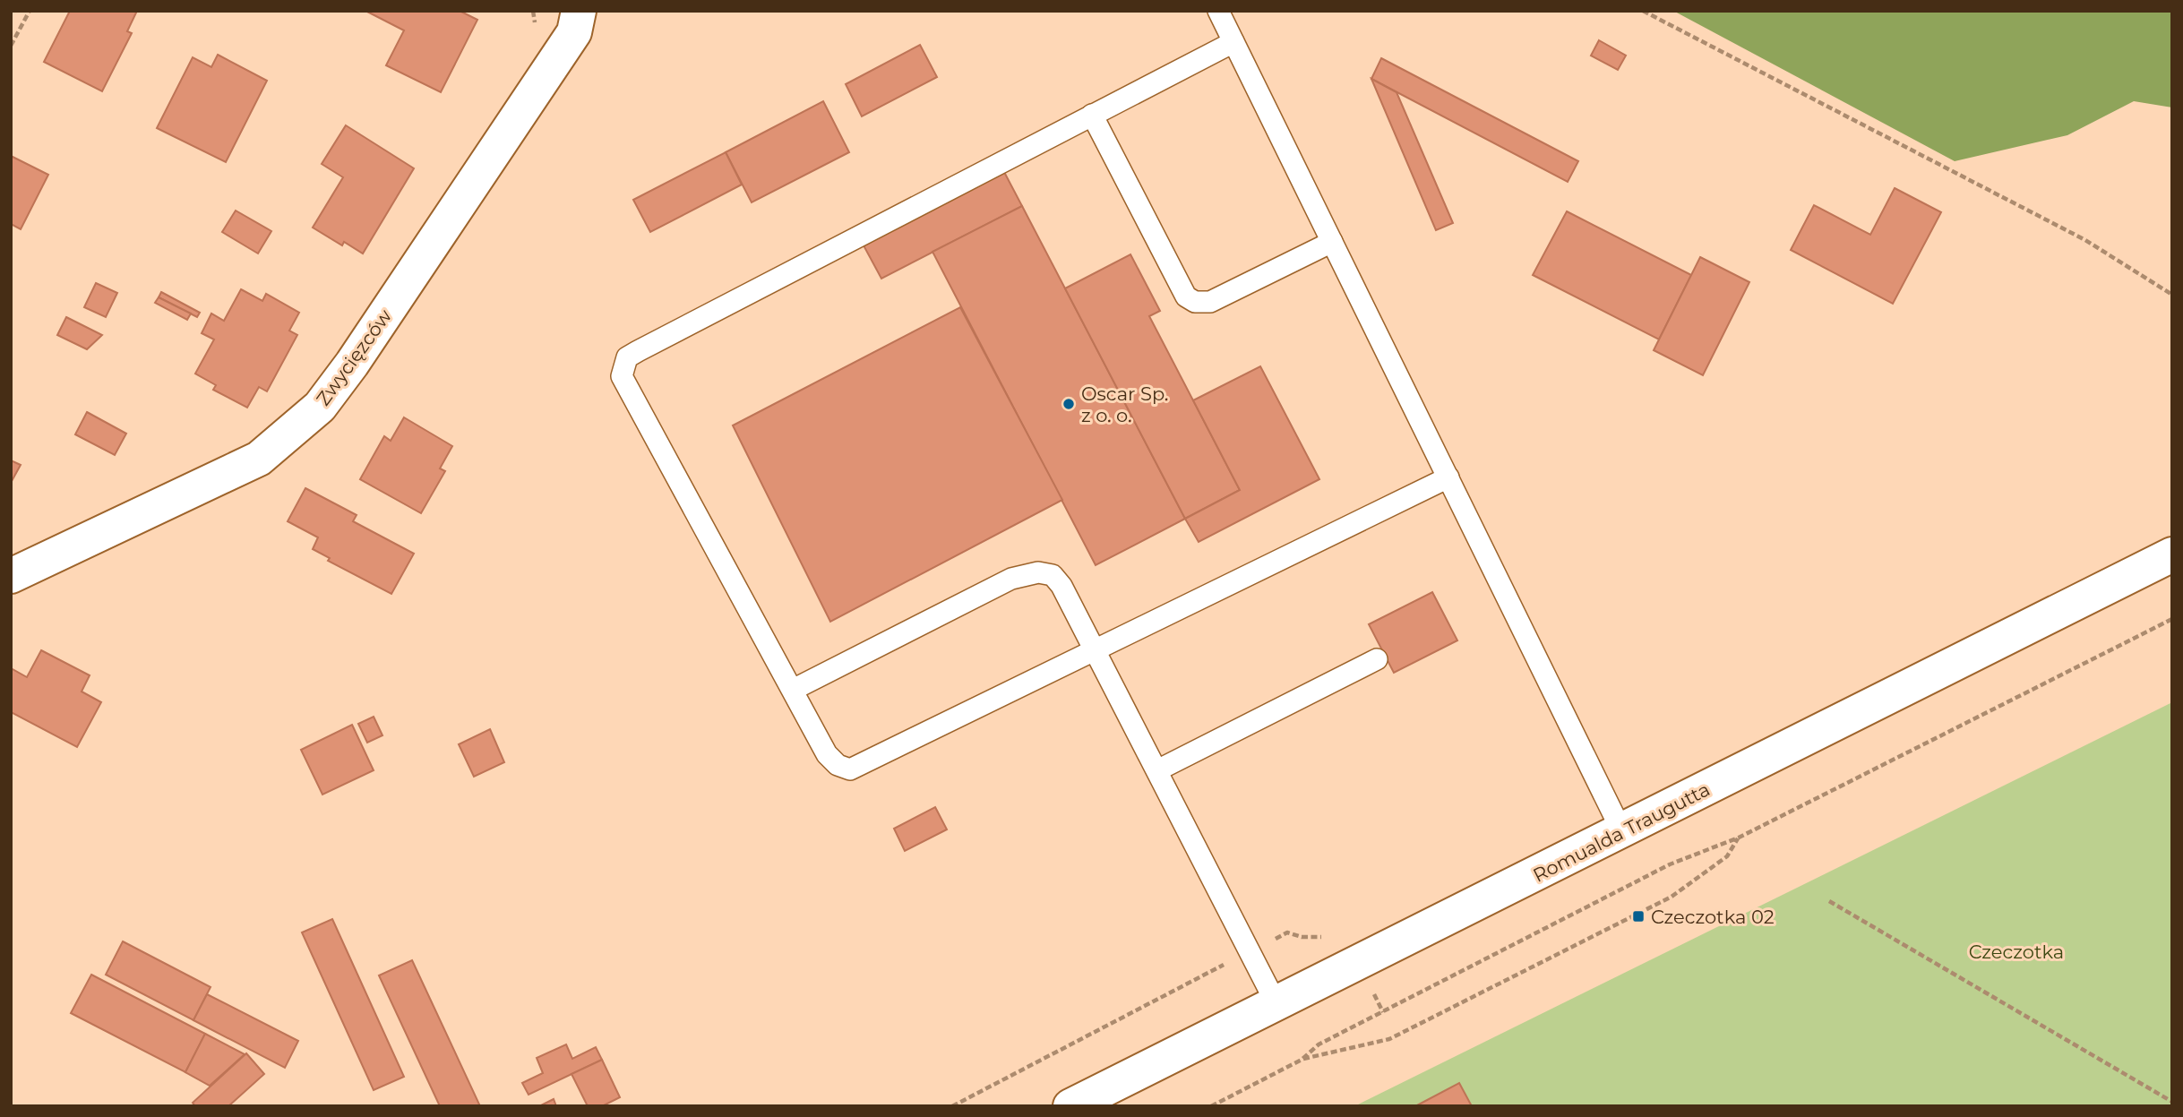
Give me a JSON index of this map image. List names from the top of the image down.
{
  "streets": {
    "main road": ["Zwycięzców", "Romualda Traugutta"]
  },
  "parks": ["Czeczotka"],
  "places": {
    "other": ["Oscar Sp. z o. o."],
    "transit": ["Czeczotka 02"]
  }
}
